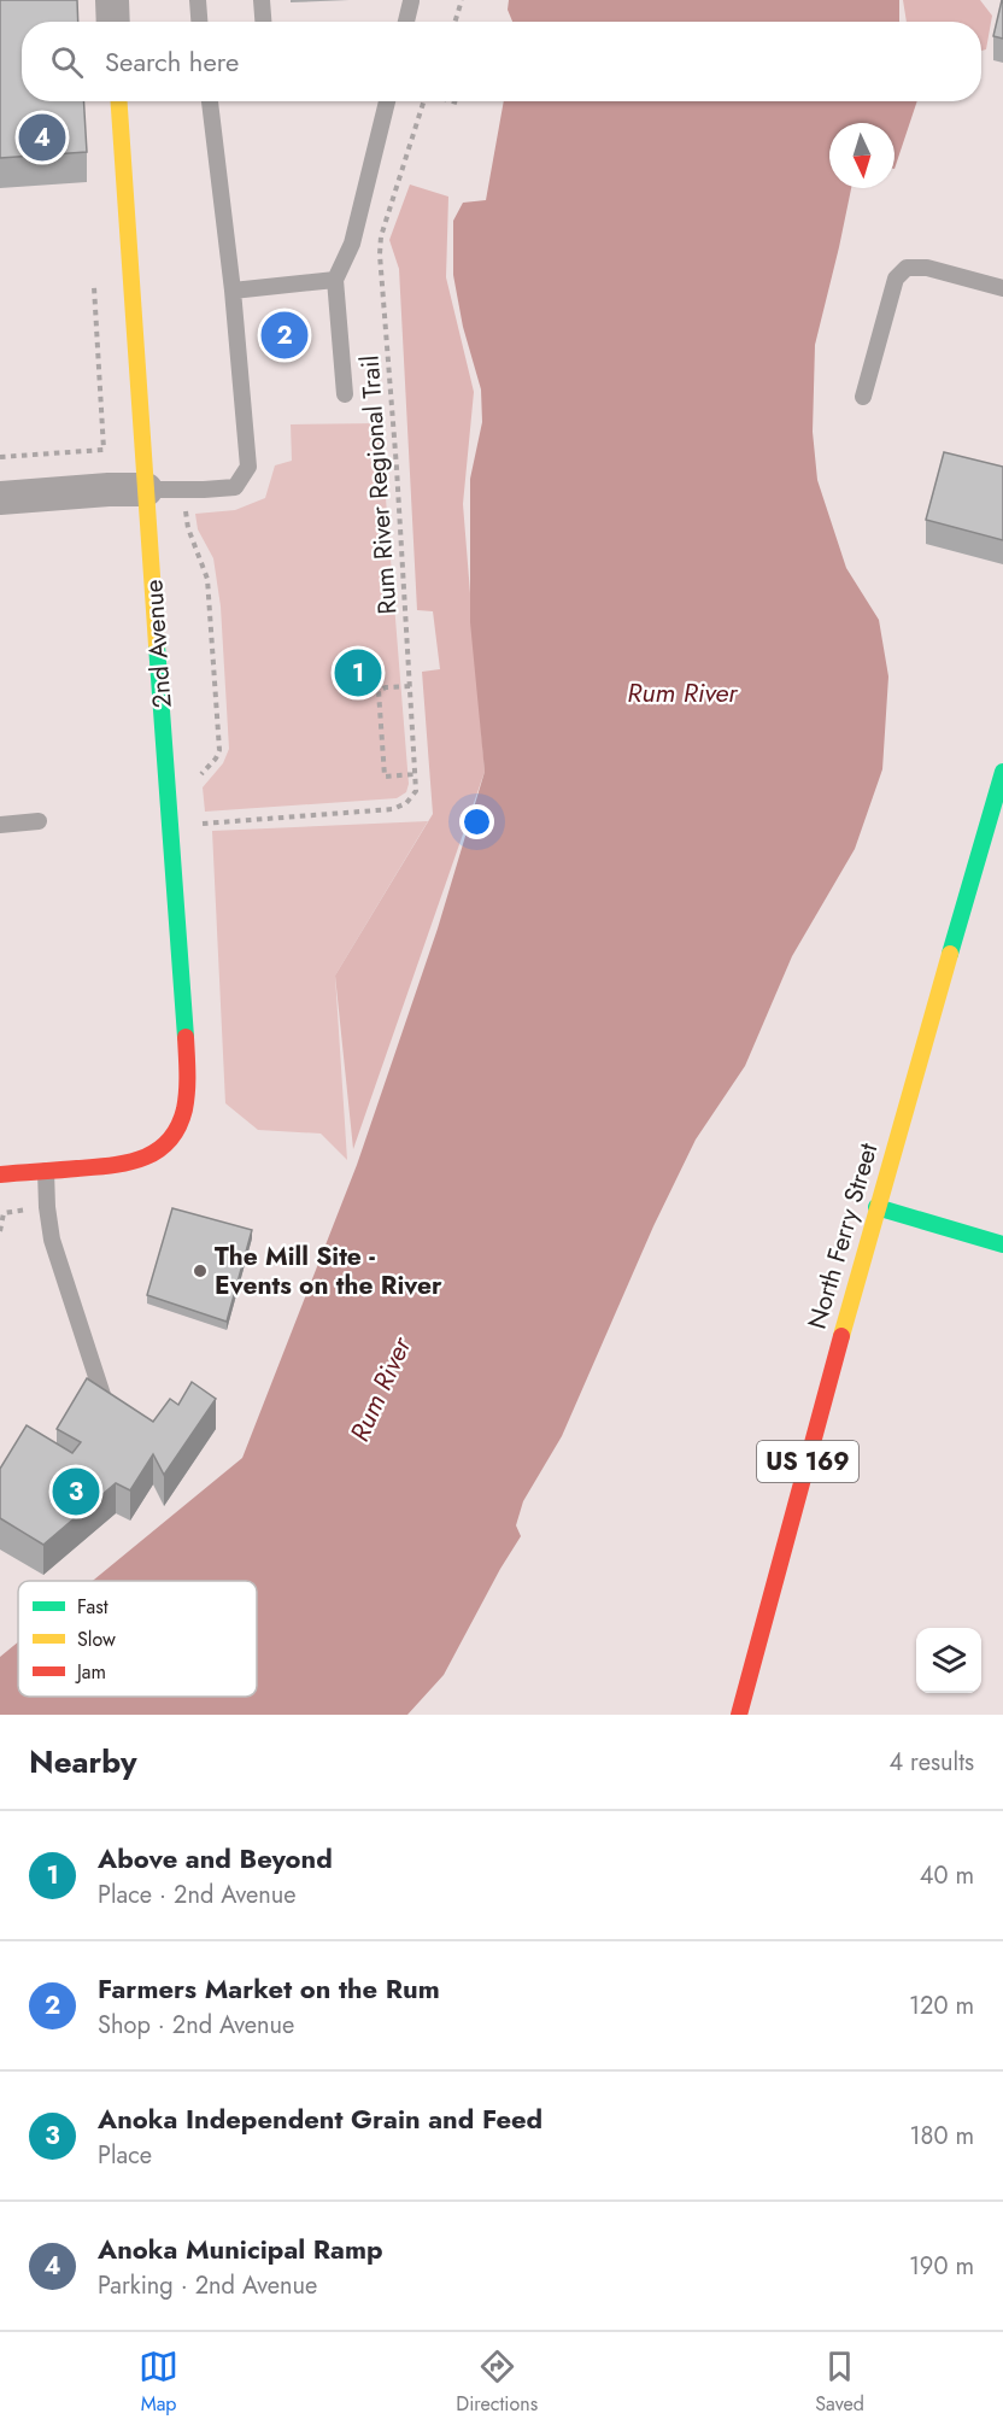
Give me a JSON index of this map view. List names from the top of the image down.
{
  "streets": {
    "main road": ["2nd Avenue", "North Ferry Street", "US 169"],
    "path": ["Rum River Regional Trail"]
  },
  "water": ["Rum River"],
  "places": ["The Mill Site - Events on the River"],
  "legend": ["Fast", "Slow", "Jam"],
  "north": "bottom",
  "page": {
    "search": "Search here",
    "pins": [
      "4",
      "2",
      "1",
      "3"
    ],
    "heading": ["Nearby", "4 results"],
    "list": [
      {
        "mark": "1",
        "name": "Above and Beyond",
        "note": "Place · 2nd Avenue",
        "value": "40 m"
      },
      {
        "mark": "2",
        "name": "Farmers Market on the Rum",
        "note": "Shop · 2nd Avenue",
        "value": "120 m"
      },
      {
        "mark": "3",
        "name": "Anoka Independent Grain and Feed",
        "note": "Place",
        "value": "180 m"
      },
      {
        "mark": "4",
        "name": "Anoka Municipal Ramp",
        "note": "Parking · 2nd Avenue",
        "value": "190 m"
      }
    ],
    "nav": ["Map", "Directions", "Saved"]
  }
}
